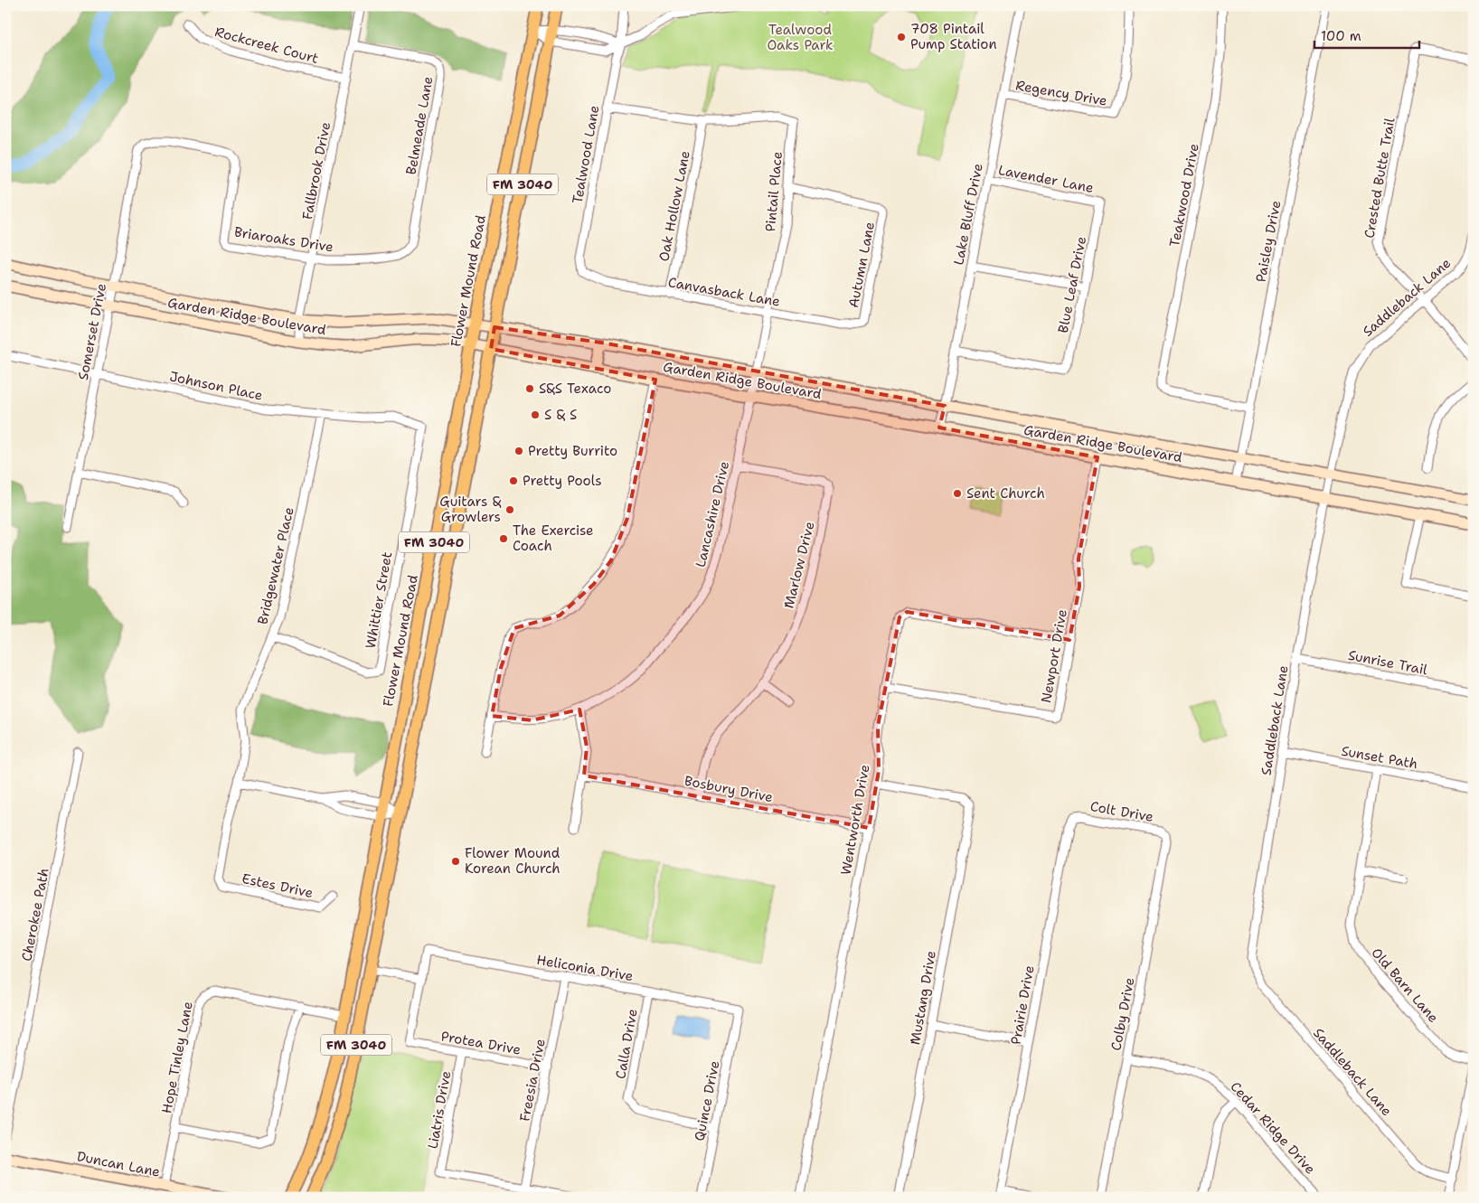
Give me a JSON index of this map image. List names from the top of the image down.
{
  "streets": {
    "main road": [
      "FM 3040",
      "Flower Mound Road",
      "Garden Ridge Boulevard",
      "Duncan Lane"
    ],
    "street": [
      "Rockcreek Court",
      "Regency Drive",
      "Belmeade Lane",
      "Tealwood Lane",
      "Fallbrook Drive",
      "Crested Butte Trail",
      "Lavender Lane",
      "Pintail Place",
      "Teakwood Drive",
      "Oak Hollow Lane",
      "Lake Bluff Drive",
      "Briaroaks Drive",
      "Paisley Drive",
      "Autumn Lane",
      "Blue Leaf Drive",
      "Canvasback Lane",
      "Saddleback Lane",
      "Somerset Drive",
      "Johnson Place",
      "Lancashire Drive",
      "Marlow Drive",
      "Bridgewater Place",
      "Whittier Street",
      "Newport Drive",
      "Sunrise Trail",
      "Sunset Path",
      "Bosbury Drive",
      "Colt Drive",
      "Wentworth Drive",
      "Estes Drive",
      "Cherokee Path",
      "Heliconia Drive",
      "Old Barn Lane",
      "Mustang Drive",
      "Prairie Drive",
      "Colby Drive",
      "Protea Drive",
      "Calla Drive",
      "Hope Tinley Lane",
      "Freesia Drive",
      "Quince Drive",
      "Liatris Drive",
      "Cedar Ridge Drive"
    ]
  },
  "crossings": [
    ["Rockcreek Court", "Fallbrook Drive"],
    ["Regency Drive", "Lake Bluff Drive"],
    ["Belmeade Lane", "Fallbrook Drive"],
    ["Belmeade Lane", "Briaroaks Drive"],
    ["Tealwood Lane", "Canvasback Lane"],
    ["Fallbrook Drive", "Briaroaks Drive"],
    ["Fallbrook Drive", "Garden Ridge Boulevard"],
    ["Crested Butte Trail", "Saddleback Lane"],
    ["Lavender Lane", "Lake Bluff Drive"],
    ["Lavender Lane", "Blue Leaf Drive"],
    ["FM 3040", "Garden Ridge Boulevard"],
    ["Pintail Place", "Oak Hollow Lane"],
    ["Pintail Place", "Autumn Lane"],
    ["Pintail Place", "Canvasback Lane"],
    ["Pintail Place", "Garden Ridge Boulevard"],
    ["Pintail Place", "Lancashire Drive"],
    ["Teakwood Drive", "Paisley Drive"],
    ["Oak Hollow Lane", "Canvasback Lane"],
    ["Lake Bluff Drive", "Blue Leaf Drive"],
    ["Lake Bluff Drive", "Garden Ridge Boulevard"],
    ["Briaroaks Drive", "Somerset Drive"],
    ["Paisley Drive", "Garden Ridge Boulevard"],
    ["Autumn Lane", "Canvasback Lane"],
    ["Flower Mound Road", "Garden Ridge Boulevard"],
    ["Flower Mound Road", "Hope Tinley Lane"],
    ["Saddleback Lane", "Garden Ridge Boulevard"],
    ["Saddleback Lane", "Sunrise Trail"],
    ["Saddleback Lane", "Sunset Path"],
    ["Garden Ridge Boulevard", "Somerset Drive"],
    ["Garden Ridge Boulevard", "Lancashire Drive"],
    ["Garden Ridge Boulevard", "Newport Drive"],
    ["Somerset Drive", "Johnson Place"],
    ["Johnson Place", "Bridgewater Place"],
    ["Johnson Place", "Whittier Street"],
    ["Lancashire Drive", "Marlow Drive"],
    ["Marlow Drive", "Bosbury Drive"],
    ["Bridgewater Place", "Whittier Street"],
    ["Bridgewater Place", "Estes Drive"],
    ["Newport Drive", "Wentworth Drive"],
    ["Sunset Path", "Old Barn Lane"],
    ["Bosbury Drive", "Wentworth Drive"],
    ["Colt Drive", "Prairie Drive"],
    ["Colt Drive", "Colby Drive"],
    ["Wentworth Drive", "Mustang Drive"],
    ["Heliconia Drive", "Protea Drive"],
    ["Heliconia Drive", "Calla Drive"],
    ["Heliconia Drive", "Freesia Drive"],
    ["Heliconia Drive", "Quince Drive"],
    ["Colby Drive", "Cedar Ridge Drive"],
    ["Protea Drive", "Freesia Drive"],
    ["Protea Drive", "Liatris Drive"],
    ["Calla Drive", "Quince Drive"],
    ["Hope Tinley Lane", "Duncan Lane"],
    ["Freesia Drive", "Liatris Drive"]
  ],
  "parks": ["Tealwood Oaks Park"],
  "places": [
    "708 Pintail Pump Station",
    "S&S Texaco",
    "S & S",
    "Pretty Burrito",
    "Pretty Pools",
    "Sent Church",
    "Guitars & Growlers",
    "The Exercise Coach",
    "Flower Mound Korean Church"
  ],
  "scale_bar": "100 m"
}
